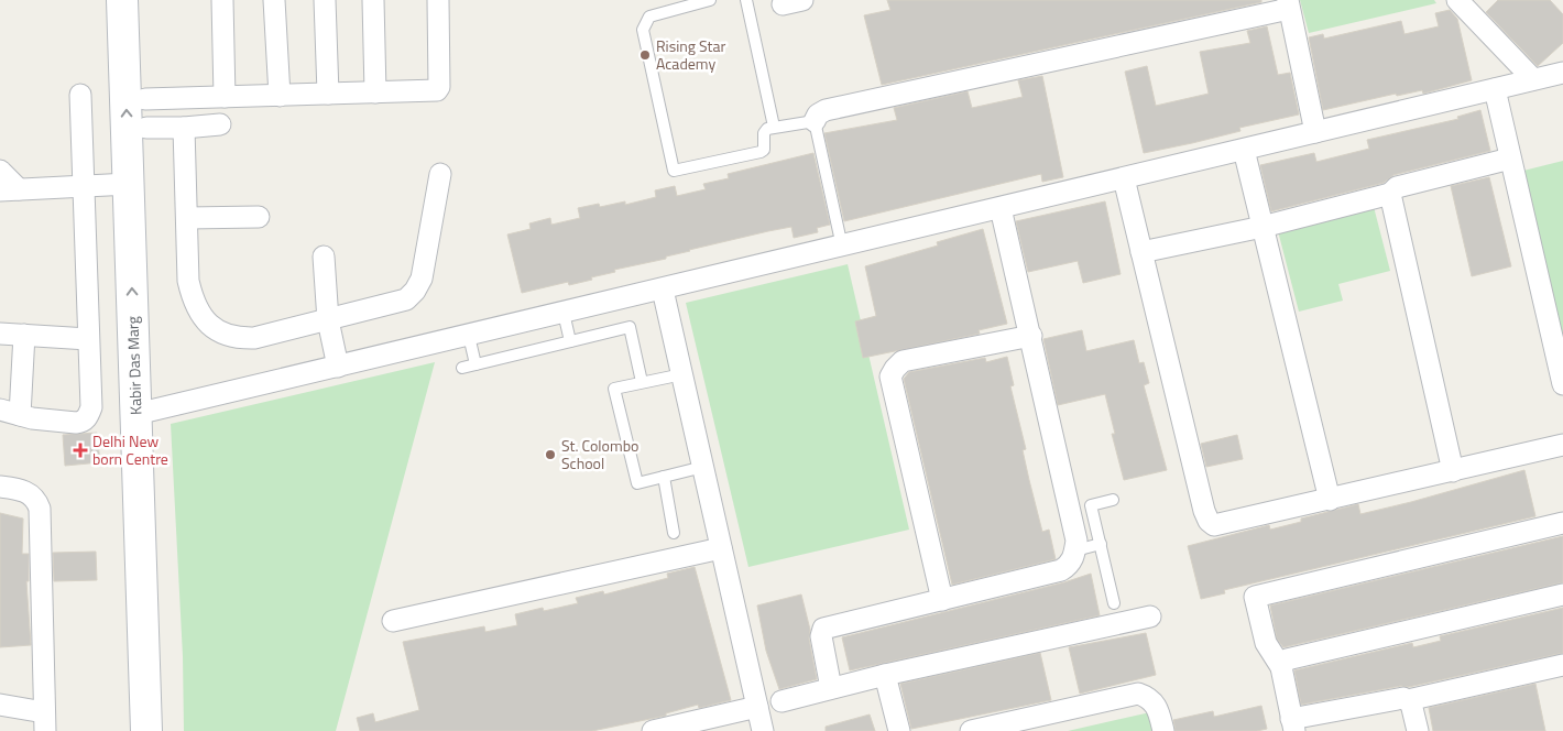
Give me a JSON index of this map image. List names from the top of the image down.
{
  "streets": {
    "street": ["Kabir Das Marg"]
  },
  "places": {
    "other": ["Rising Star Academy", "St. Colombo School"],
    "health": ["Delhi New born Centre"]
  }
}
